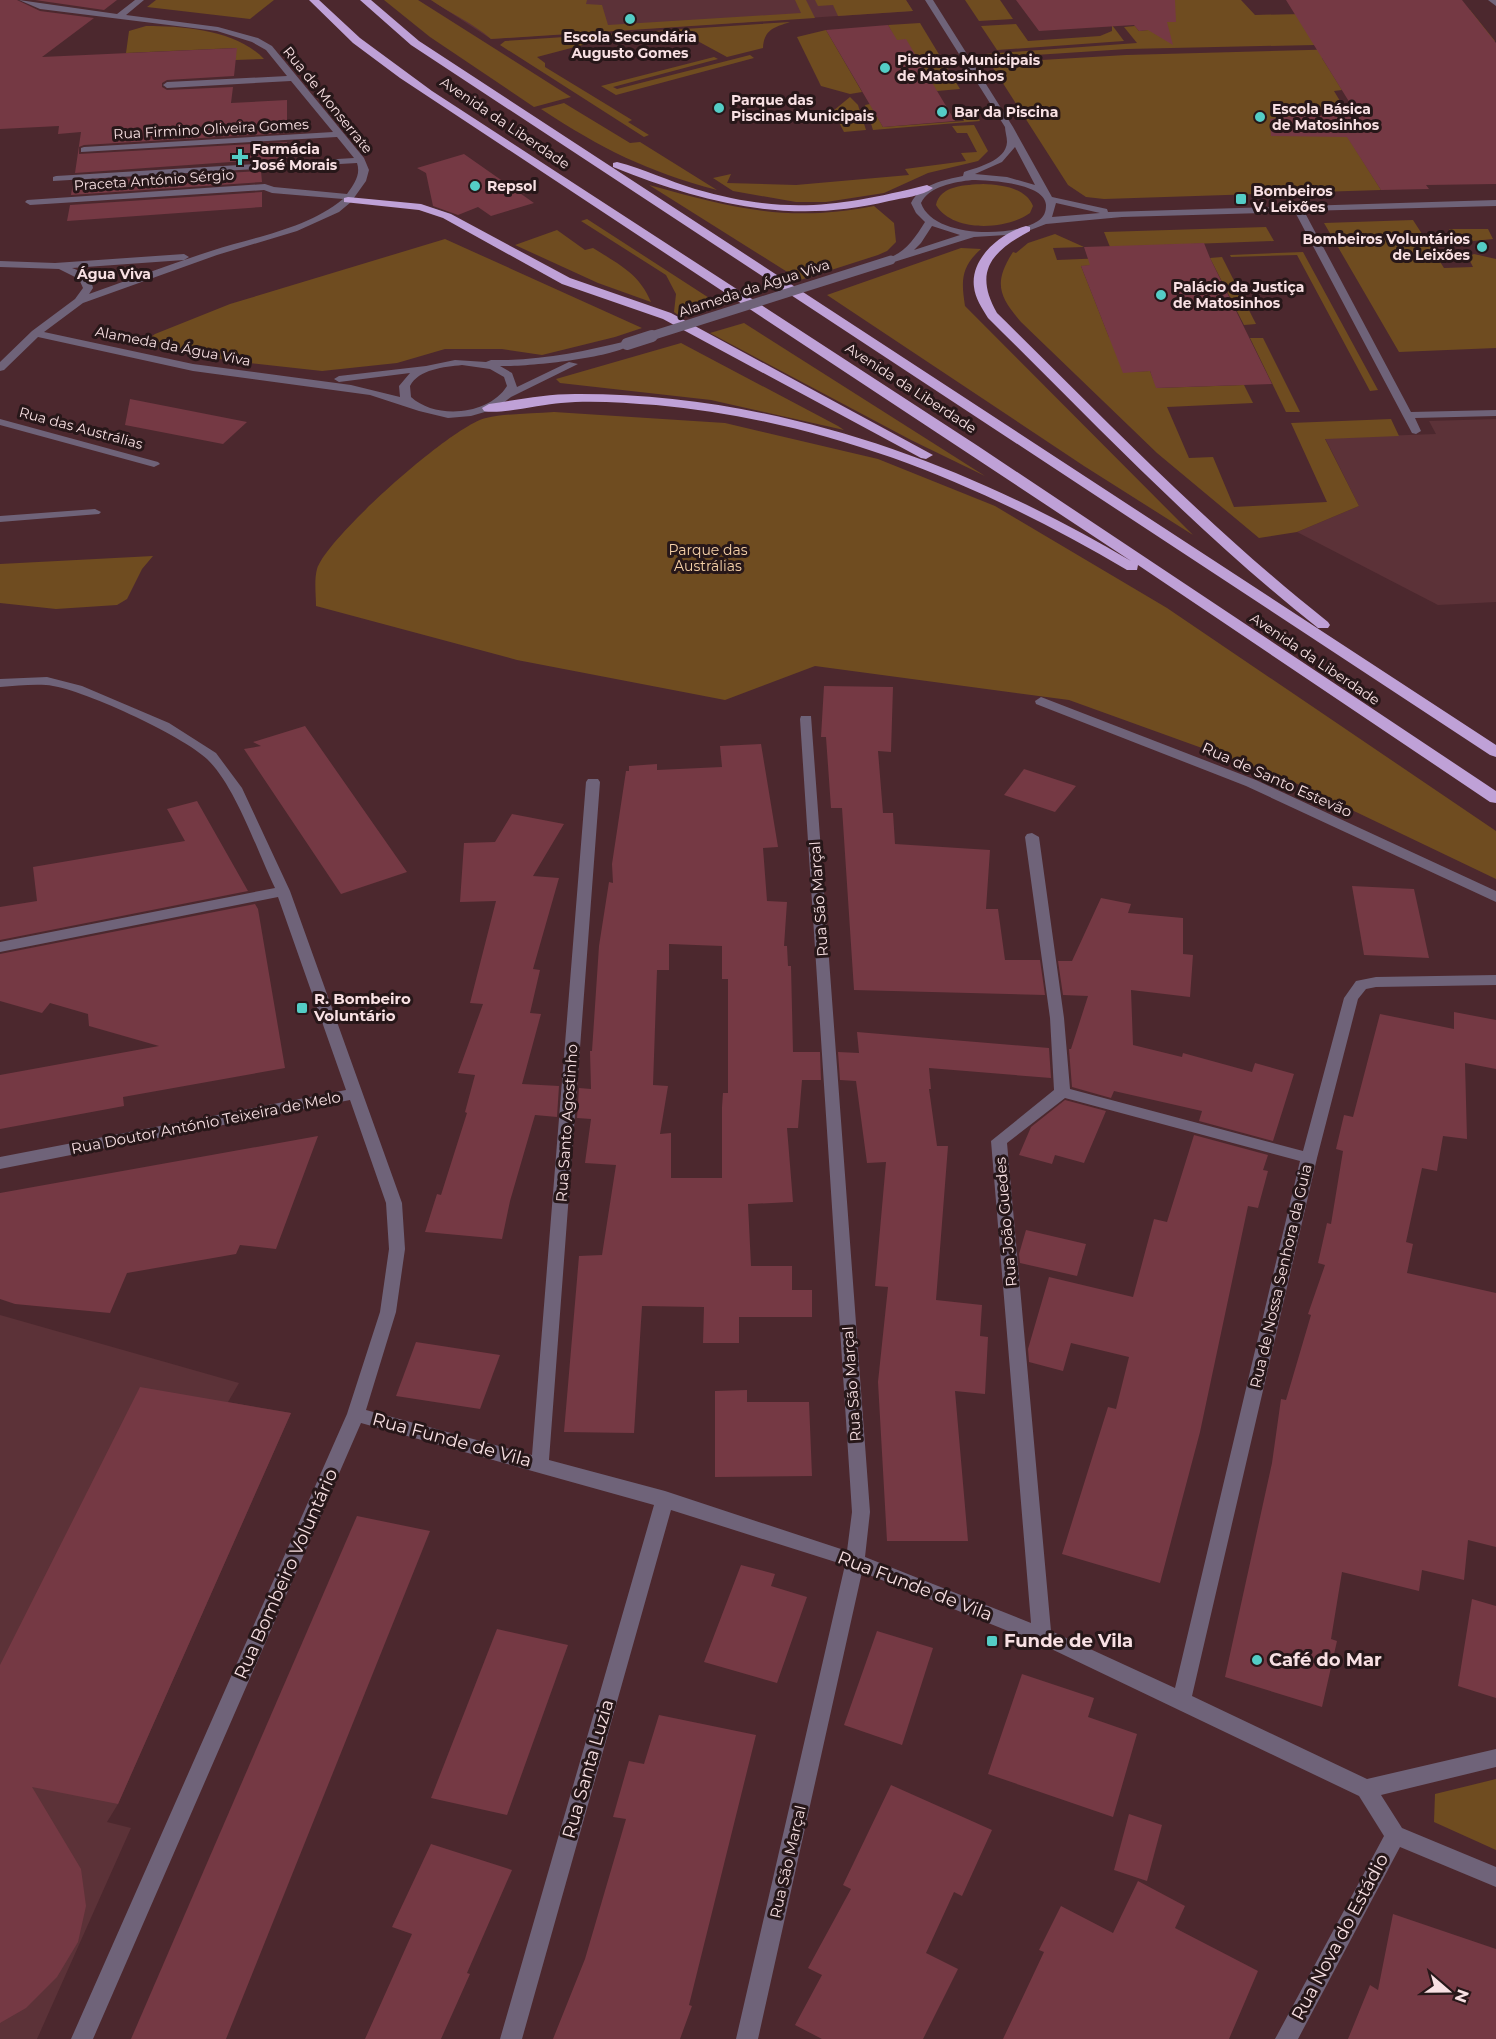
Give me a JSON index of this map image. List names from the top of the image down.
{
  "streets": {
    "highway": ["Avenida da Liberdade"],
    "street": [
      "Rua de Monserrate",
      "Rua Firmino Oliveira Gomes",
      "Praceta António Sérgio",
      "Alameda da Água Viva",
      "Rua das Austrálias",
      "Rua de Santo Estevão",
      "Rua São Marçal",
      "Rua Doutor António Teixeira de Melo",
      "Rua Santo Agostinho",
      "Rua João Guedes",
      "Rua de Nossa Senhora da Guia",
      "Rua Funde de Vila",
      "Rua Bombeiro Voluntário",
      "Rua Santa Luzia",
      "Rua Nova do Estádio"
    ]
  },
  "crossings": [
    ["Rua de Monserrate", "Rua Firmino Oliveira Gomes"],
    ["Rua de Monserrate", "Praceta António Sérgio"],
    ["Rua de Monserrate", "Alameda da Água Viva"],
    ["Rua São Marçal", "Rua Funde de Vila"],
    ["Rua Doutor António Teixeira de Melo", "Rua Bombeiro Voluntário"],
    ["Rua Santo Agostinho", "Rua Funde de Vila"],
    ["Rua João Guedes", "Rua Funde de Vila"],
    ["Rua de Nossa Senhora da Guia", "Rua Funde de Vila"],
    ["Rua Funde de Vila", "Rua Bombeiro Voluntário"],
    ["Rua Funde de Vila", "Rua Santa Luzia"]
  ],
  "districts": ["Água Viva"],
  "parks": ["Parque das Austrálias"],
  "places": {
    "other": [
      "Escola Secundária Augusto Gomes",
      "Piscinas Municipais de Matosinhos",
      "Parque das Piscinas Municipais",
      "Bar da Piscina",
      "Escola Básica de Matosinhos",
      "Repsol",
      "Bombeiros Voluntários de Leixões",
      "Palácio da Justiça de Matosinhos",
      "Café do Mar"
    ],
    "health": ["Farmácia José Morais"],
    "transit": ["Bombeiros V. Leixões", "R. Bombeiro Voluntário", "Funde de Vila"]
  },
  "north": "right"
}
